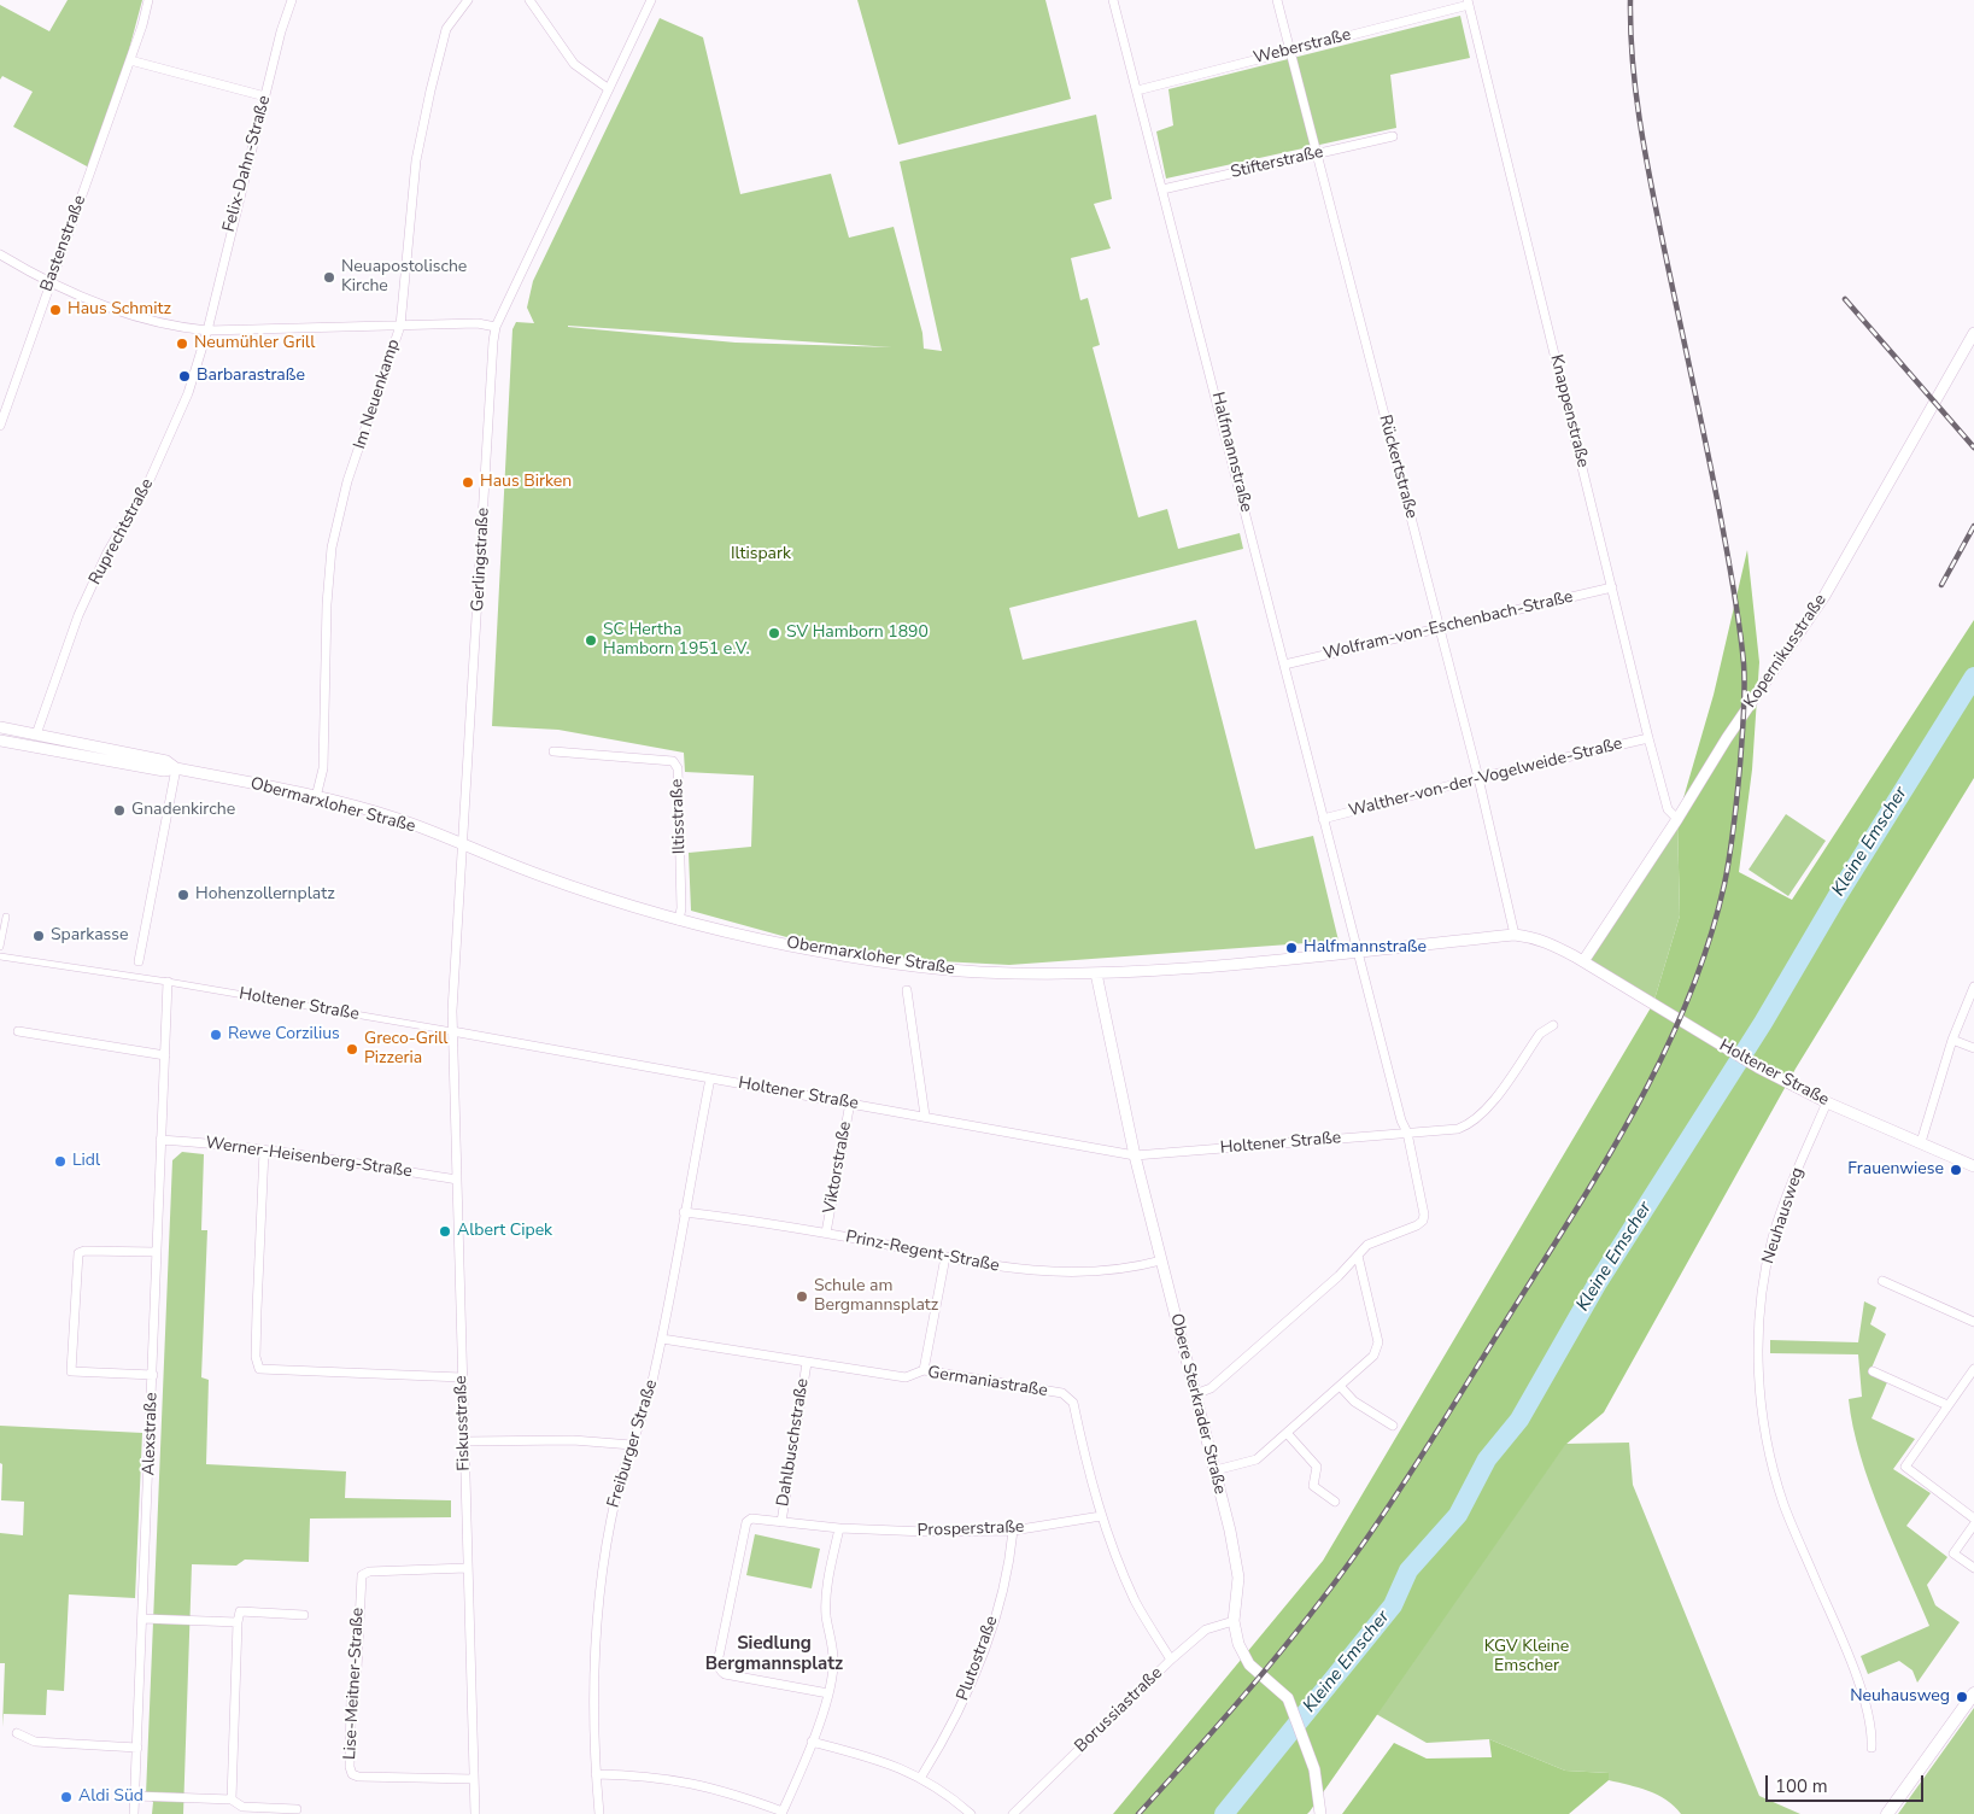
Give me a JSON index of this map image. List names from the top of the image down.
{
  "streets": {
    "street": [
      "Weberstraße",
      "Stifterstraße",
      "Felix-Dahn-Straße",
      "Bastenstraße",
      "Im Neuenkamp",
      "Knappenstraße",
      "Halfmannstraße",
      "Rückertstraße",
      "Ruprechtstraße",
      "Gerlingstraße",
      "Wolfram-von-Eschenbach-Straße",
      "Kopernikusstraße",
      "Walther-von-der-Vogelweide-Straße",
      "Obermarxloher Straße",
      "Iltisstraße",
      "Holtener Straße",
      "Werner-Heisenberg-Straße",
      "Viktorstraße",
      "Neuhausweg",
      "Prinz-Regent-Straße",
      "Germaniastraße",
      "Obere Sterkrader Straße",
      "Fiskusstraße",
      "Alexstraße",
      "Dahlbuschstraße",
      "Freiburger Straße",
      "Prosperstraße",
      "Plutostraße",
      "Lise-Meitner-Straße",
      "Borussiastraße"
    ]
  },
  "crossings": [
    ["Weberstraße", "Knappenstraße"],
    ["Weberstraße", "Halfmannstraße"],
    ["Weberstraße", "Rückertstraße"],
    ["Stifterstraße", "Halfmannstraße"],
    ["Stifterstraße", "Rückertstraße"],
    ["Felix-Dahn-Straße", "Ruprechtstraße"],
    ["Im Neuenkamp", "Obermarxloher Straße"],
    ["Knappenstraße", "Wolfram-von-Eschenbach-Straße"],
    ["Knappenstraße", "Kopernikusstraße"],
    ["Knappenstraße", "Walther-von-der-Vogelweide-Straße"],
    ["Halfmannstraße", "Wolfram-von-Eschenbach-Straße"],
    ["Halfmannstraße", "Walther-von-der-Vogelweide-Straße"],
    ["Halfmannstraße", "Obermarxloher Straße"],
    ["Halfmannstraße", "Holtener Straße"],
    ["Halfmannstraße", "Obere Sterkrader Straße"],
    ["Rückertstraße", "Wolfram-von-Eschenbach-Straße"],
    ["Rückertstraße", "Walther-von-der-Vogelweide-Straße"],
    ["Rückertstraße", "Obermarxloher Straße"],
    ["Ruprechtstraße", "Obermarxloher Straße"],
    ["Gerlingstraße", "Obermarxloher Straße"],
    ["Gerlingstraße", "Holtener Straße"],
    ["Gerlingstraße", "Fiskusstraße"],
    ["Kopernikusstraße", "Obermarxloher Straße"],
    ["Kopernikusstraße", "Holtener Straße"],
    ["Obermarxloher Straße", "Iltisstraße"],
    ["Obermarxloher Straße", "Holtener Straße"],
    ["Obermarxloher Straße", "Obere Sterkrader Straße"],
    ["Holtener Straße", "Viktorstraße"],
    ["Holtener Straße", "Neuhausweg"],
    ["Holtener Straße", "Obere Sterkrader Straße"],
    ["Holtener Straße", "Fiskusstraße"],
    ["Holtener Straße", "Alexstraße"],
    ["Holtener Straße", "Freiburger Straße"],
    ["Werner-Heisenberg-Straße", "Fiskusstraße"],
    ["Werner-Heisenberg-Straße", "Alexstraße"],
    ["Viktorstraße", "Prinz-Regent-Straße"],
    ["Prinz-Regent-Straße", "Obere Sterkrader Straße"],
    ["Prinz-Regent-Straße", "Freiburger Straße"],
    ["Germaniastraße", "Dahlbuschstraße"],
    ["Germaniastraße", "Freiburger Straße"],
    ["Germaniastraße", "Prosperstraße"],
    ["Germaniastraße", "Borussiastraße"],
    ["Obere Sterkrader Straße", "Borussiastraße"],
    ["Fiskusstraße", "Lise-Meitner-Straße"],
    ["Dahlbuschstraße", "Prosperstraße"],
    ["Prosperstraße", "Plutostraße"]
  ],
  "districts": ["Siedlung Bergmannsplatz"],
  "water": ["Kleine Emscher"],
  "parks": ["Iltispark", "KGV Kleine Emscher"],
  "places": [
    "Neuapostolische Kirche",
    "Haus Schmitz",
    "Neumühler Grill",
    "Barbarastraße",
    "Haus Birken",
    "SV Hamborn 1890",
    "SC Hertha Hamborn 1951 e.V.",
    "Gnadenkirche",
    "Hohenzollernplatz",
    "Sparkasse",
    "Halfmannstraße",
    "Rewe Corzilius",
    "Greco-Grill Pizzeria",
    "Lidl",
    "Frauenwiese",
    "Albert Cipek",
    "Schule am Bergmannsplatz",
    "Neuhausweg",
    "Aldi Süd"
  ],
  "scale_bar": "100 m"
}
